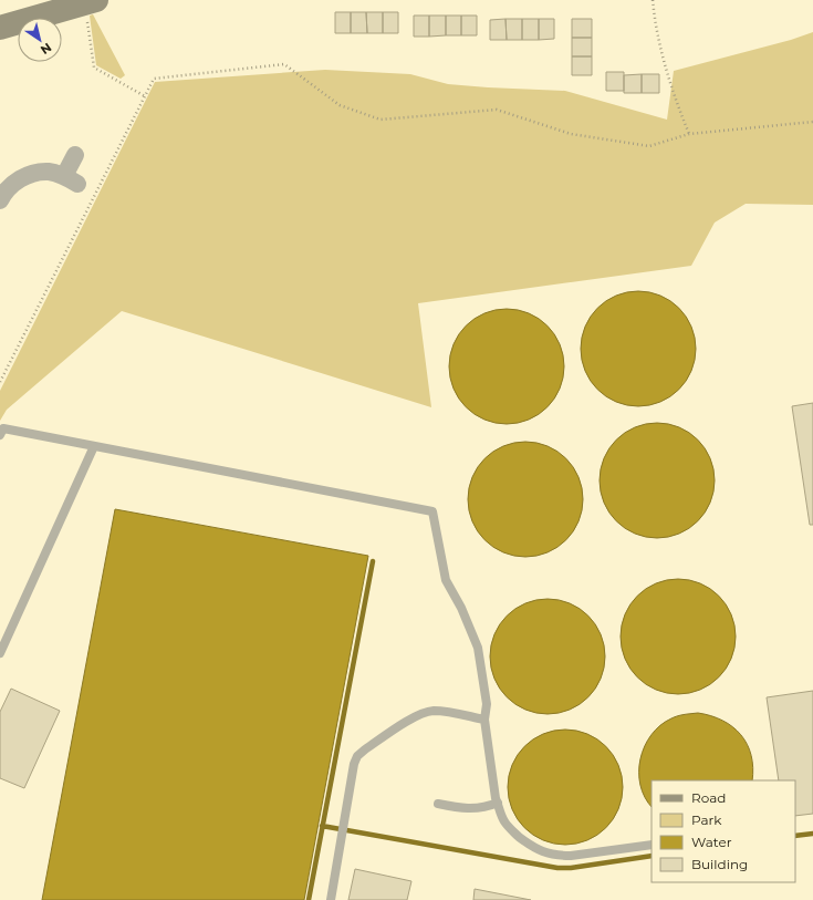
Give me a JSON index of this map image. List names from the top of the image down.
{
  "legend": [
    "Road",
    "Park",
    "Water",
    "Building"
  ],
  "north": "bottom right"
}
